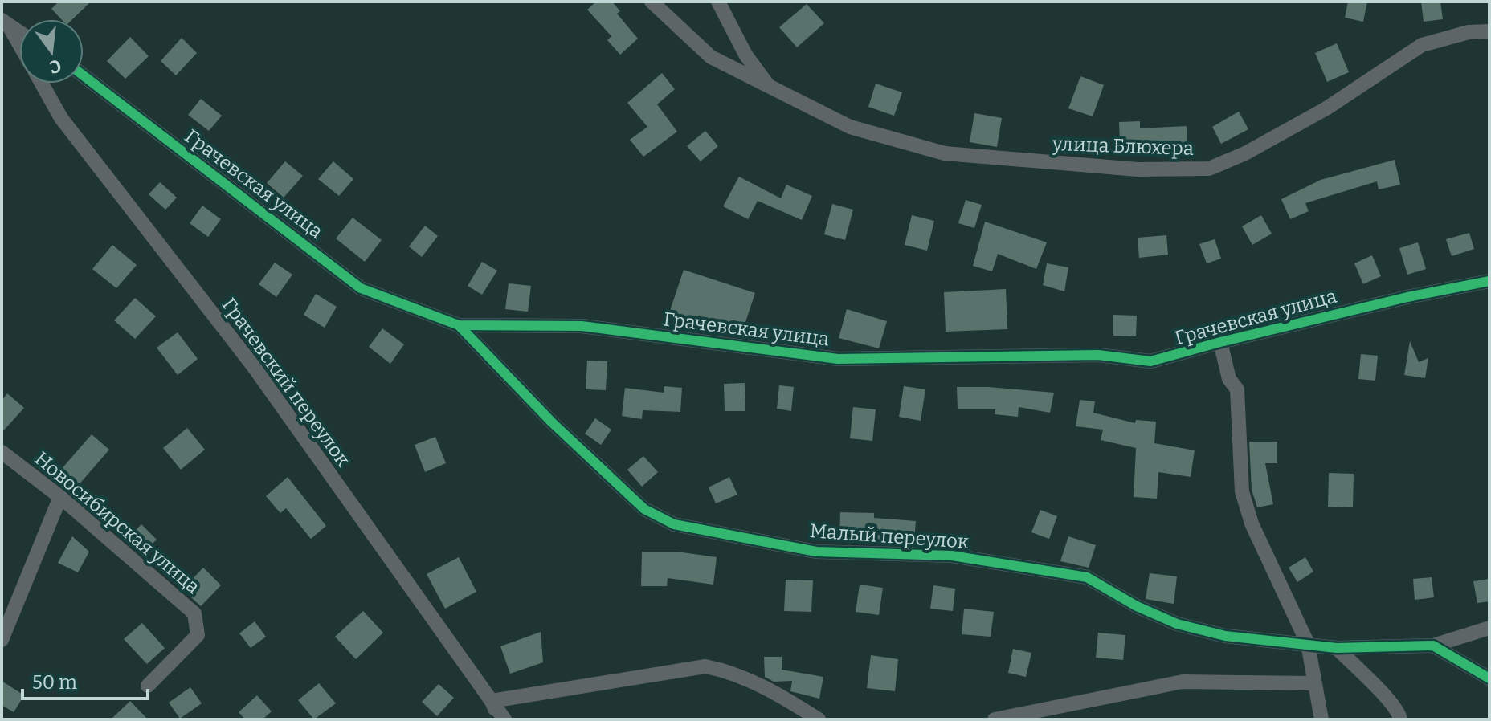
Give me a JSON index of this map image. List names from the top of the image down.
{
  "streets": {
    "street": [
      "улица Блюхера",
      "Грачевская улица",
      "Грачевский переулок",
      "Новосибирская улица",
      "Малый переулок"
    ]
  },
  "crossings": [
    ["Грачевская улица", "Малый переулок"]
  ],
  "scale_bar": "50 m",
  "north": "bottom"
}
